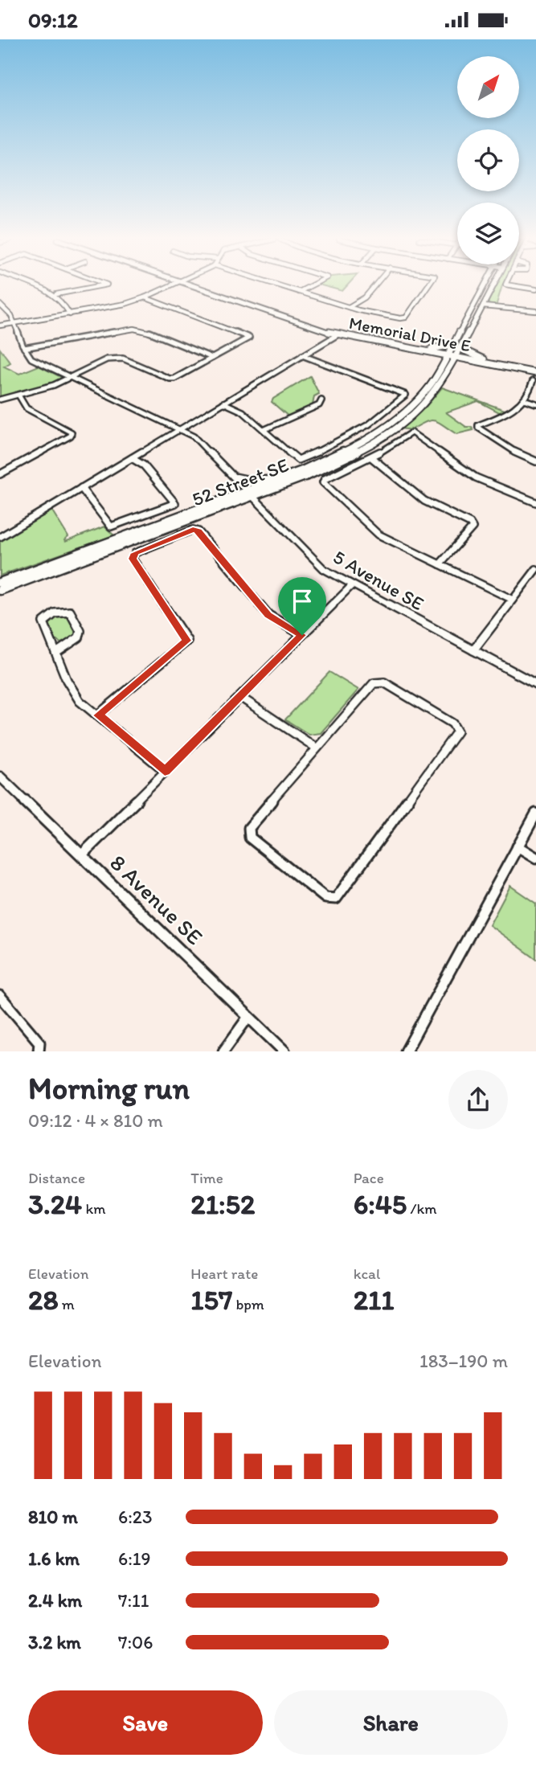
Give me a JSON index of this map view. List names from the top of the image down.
{
  "streets": {
    "main road": ["Memorial Drive E", "52 Street SE"],
    "street": ["5 Avenue SE", "8 Avenue SE"]
  },
  "crossings": [
    ["Memorial Drive E", "52 Street SE"],
    ["52 Street SE", "5 Avenue SE"]
  ],
  "north": "top right",
  "page": {
    "status": "09:12",
    "heading": ["Morning run", "09:12 · 4 × 810 m"],
    "stats": [
      ["Distance", "3.24 km"],
      ["Time", "21:52"],
      ["Pace", "6:45 /km"],
      ["Elevation", "28 m"],
      ["Heart rate", "157 bpm"],
      ["kcal", "211"]
    ],
    "chart": ["Elevation", "183–190 m"],
    "list": [
      {
        "name": "810 m",
        "note": "6:23"
      },
      {
        "name": "1.6 km",
        "note": "6:19"
      },
      {
        "name": "2.4 km",
        "note": "7:11"
      },
      {
        "name": "3.2 km",
        "note": "7:06"
      }
    ],
    "buttons": ["Save", "Share"]
  }
}
